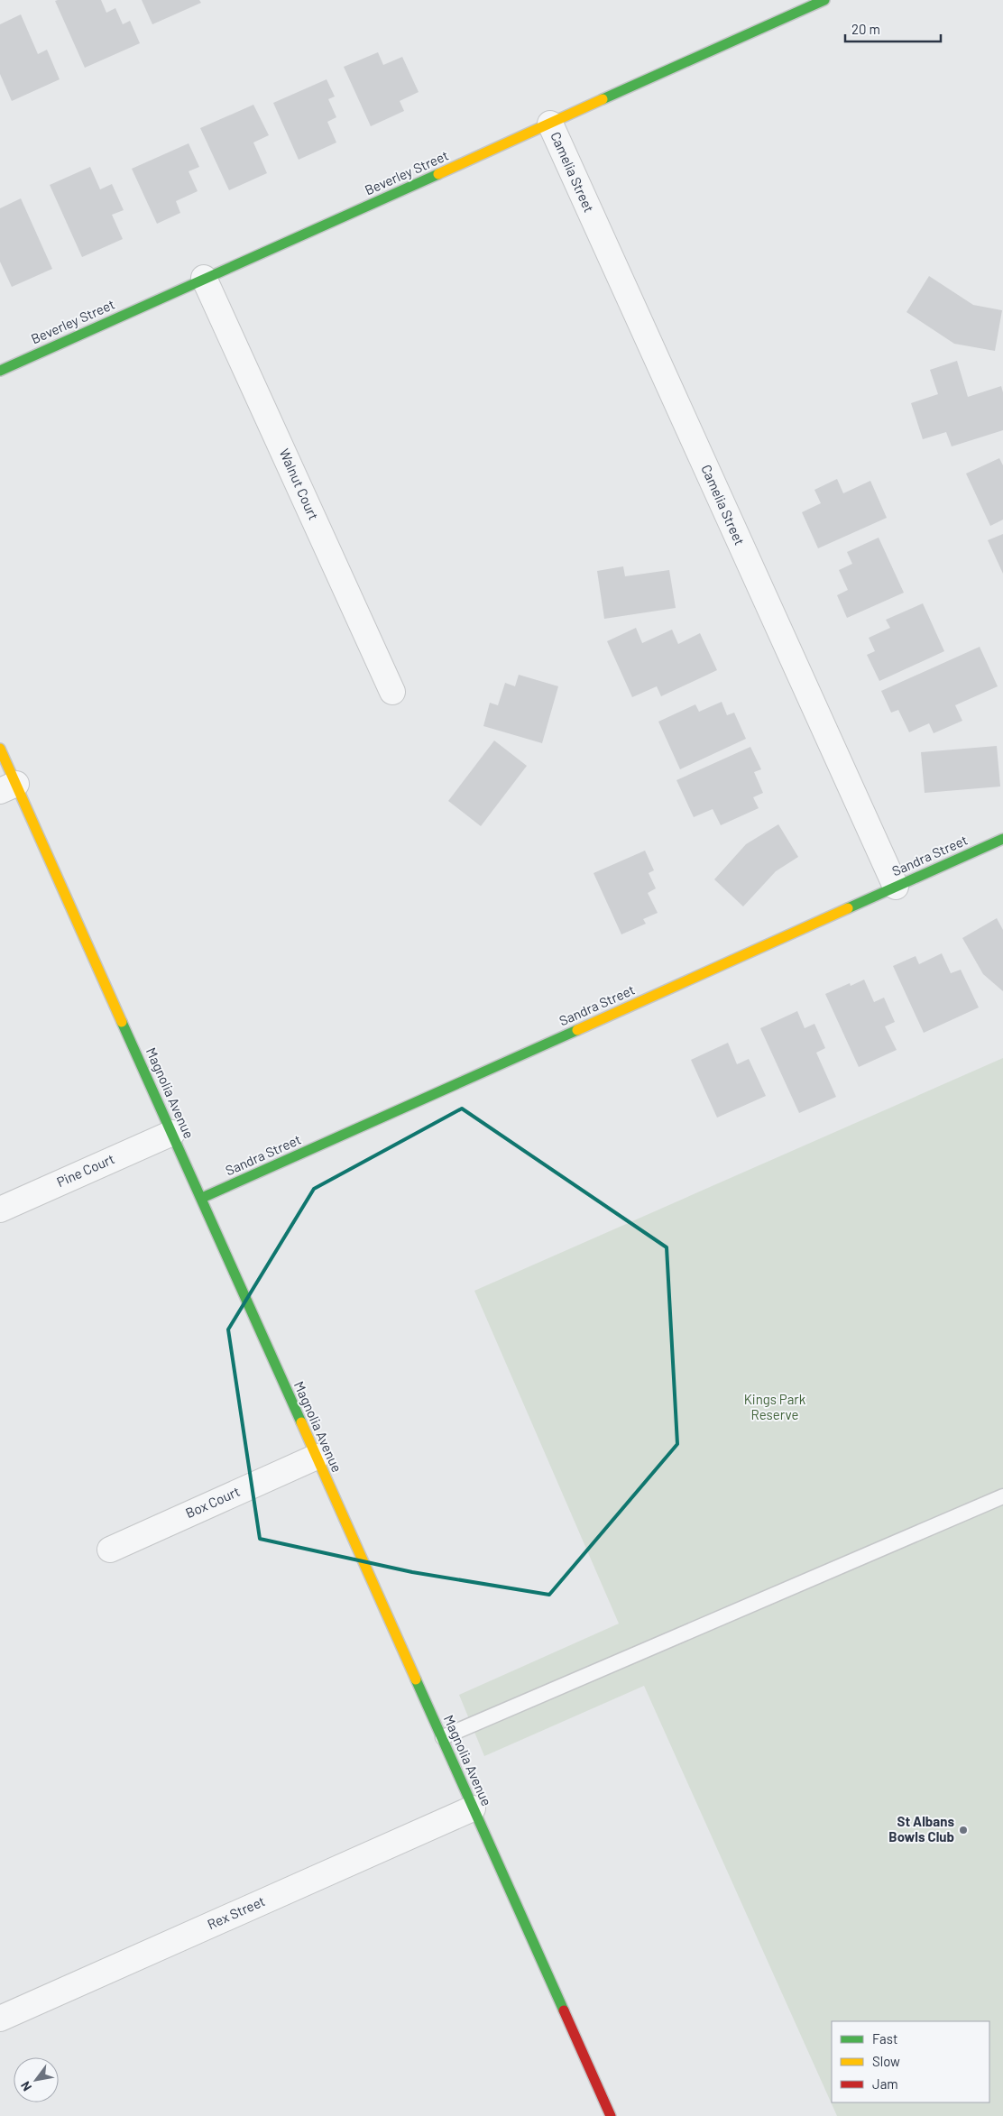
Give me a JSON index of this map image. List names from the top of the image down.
{
  "streets": {
    "street": [
      "Camelia Street",
      "Beverley Street",
      "Walnut Court",
      "Sandra Street",
      "Magnolia Avenue",
      "Pine Court",
      "Box Court",
      "Rex Street"
    ]
  },
  "crossings": [
    ["Camelia Street", "Beverley Street"],
    ["Camelia Street", "Sandra Street"],
    ["Beverley Street", "Walnut Court"],
    ["Sandra Street", "Magnolia Avenue"],
    ["Magnolia Avenue", "Pine Court"],
    ["Magnolia Avenue", "Box Court"],
    ["Magnolia Avenue", "Rex Street"]
  ],
  "parks": ["Kings Park Reserve"],
  "places": ["St Albans Bowls Club"],
  "legend": ["Fast", "Slow", "Jam"],
  "scale_bar": "20 m",
  "north": "bottom left"
}
